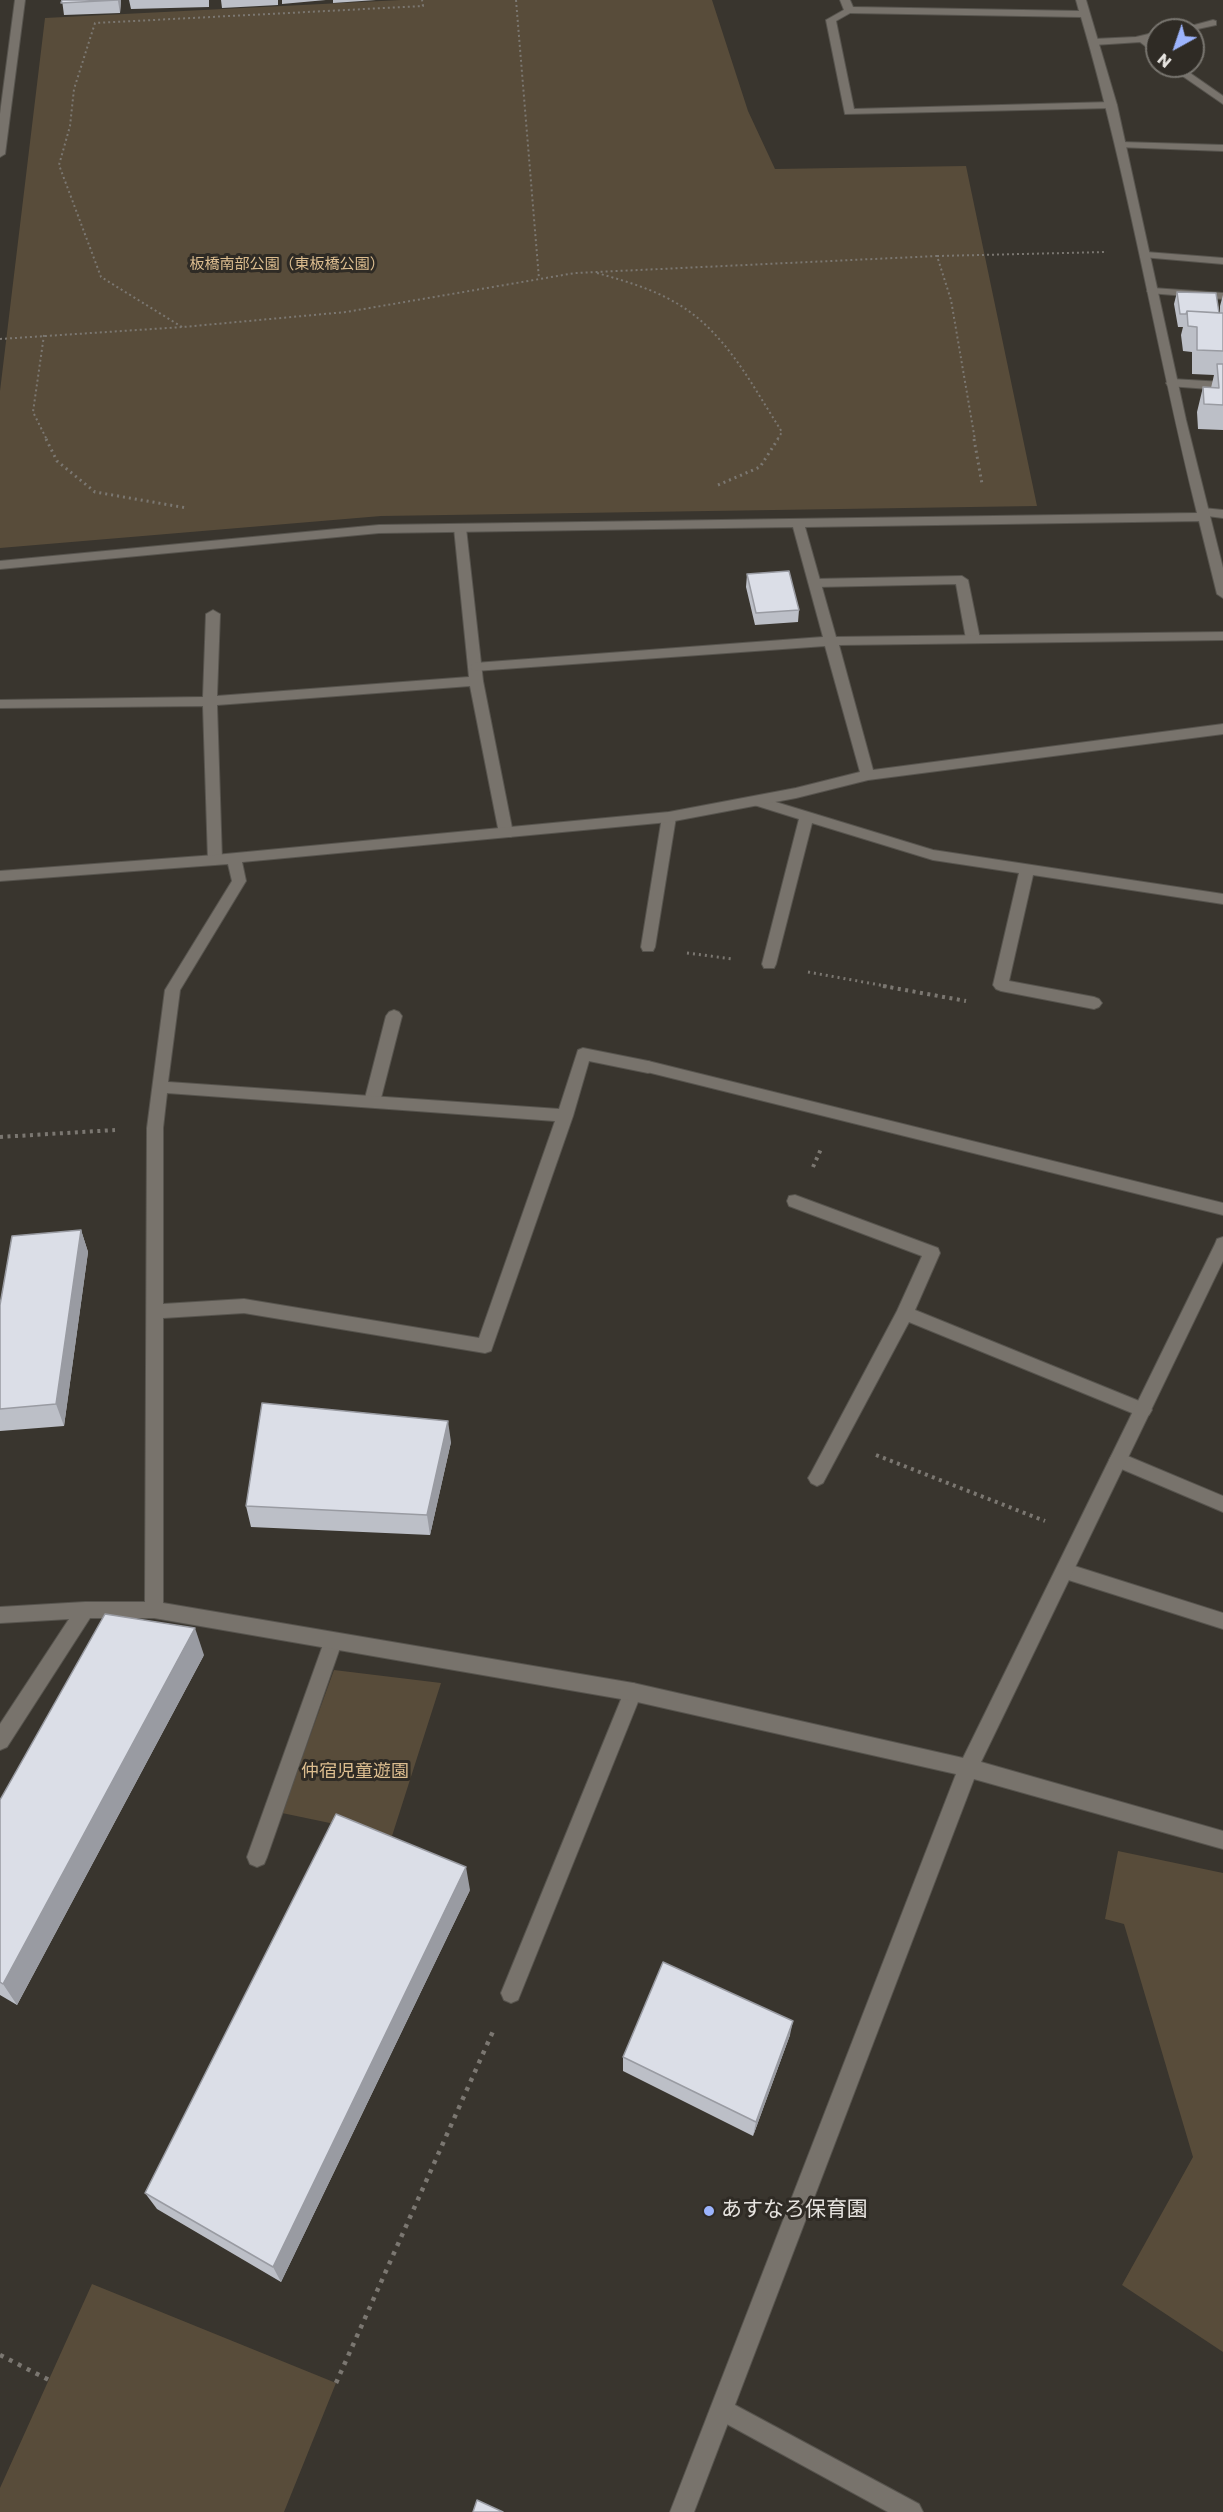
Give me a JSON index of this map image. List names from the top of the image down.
{
  "parks": ["板橋南部公園（東板橋公園）", "仲宿児童遊園"],
  "places": ["あすなろ保育園"],
  "north": "bottom left"
}
